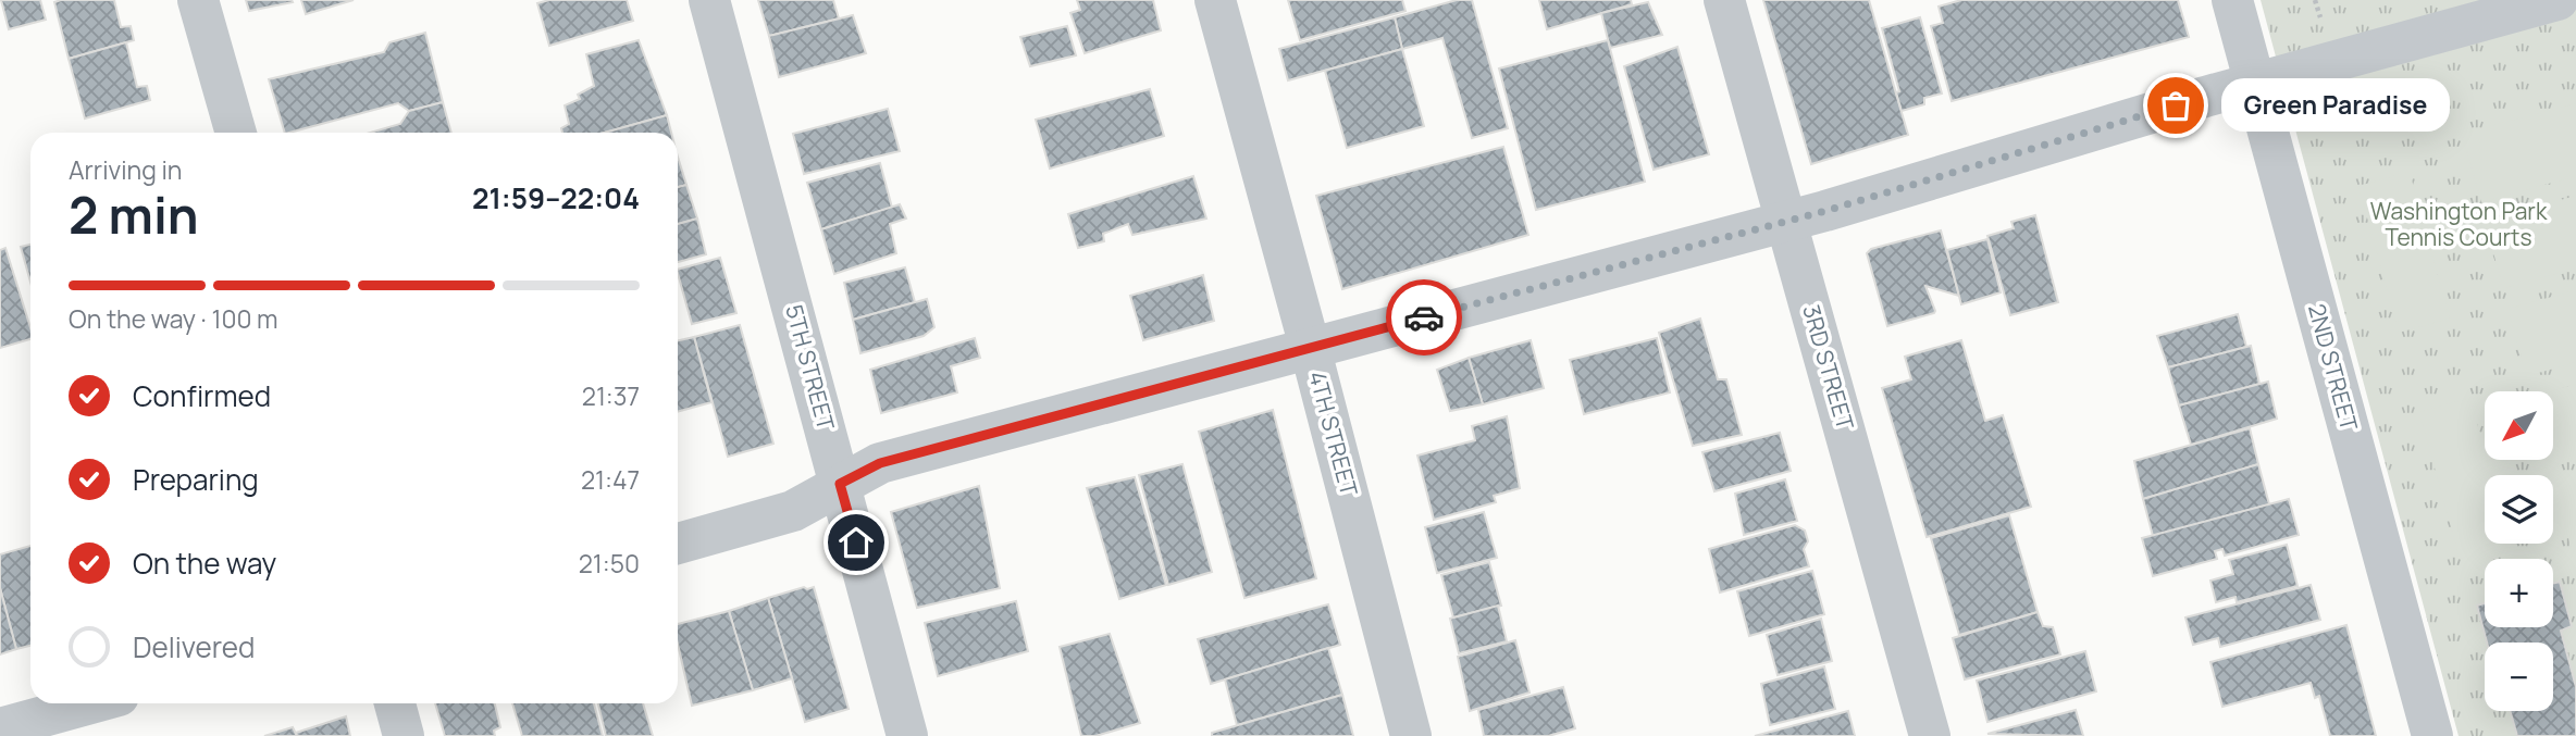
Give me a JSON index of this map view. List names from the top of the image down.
{
  "streets": {
    "street": [
      "5TH STREET",
      "3RD STREET",
      "2ND STREET",
      "4TH STREET"
    ]
  },
  "parks": ["Washington Park Tennis Courts"],
  "places": ["Green Paradise"],
  "north": "bottom left",
  "page": {
    "bubble": "Green Paradise",
    "heading": ["2 min", "Arriving in", "21:59–22:04"],
    "bar": "On the way · 100 m",
    "list": [
      ["Confirmed", "21:37"],
      ["Preparing", "21:47"],
      ["On the way", "21:50"],
      "Delivered"
    ],
    "map_buttons": ["+", "−"]
  }
}
